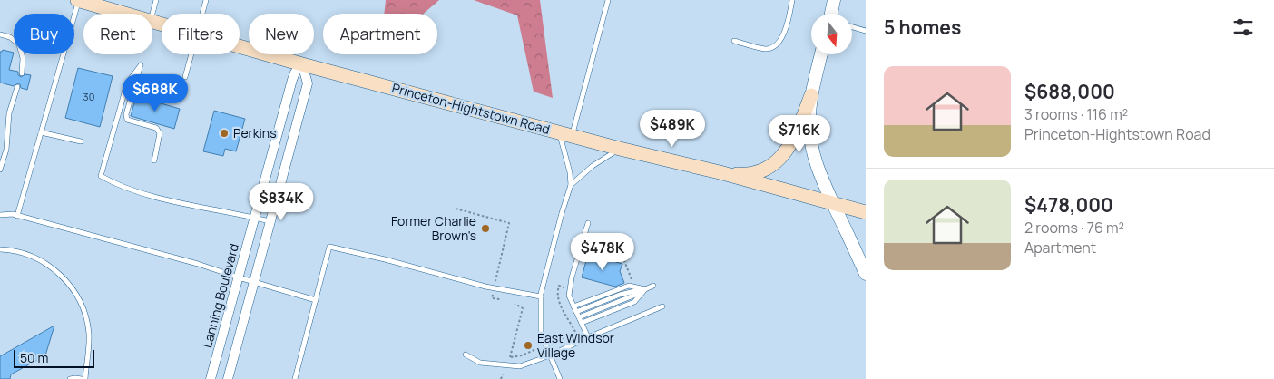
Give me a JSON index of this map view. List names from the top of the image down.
{
  "streets": {
    "main road": ["Princeton-Hightstown Road"],
    "street": ["Lanning Boulevard"]
  },
  "crossings": [
    ["Princeton-Hightstown Road", "Lanning Boulevard"]
  ],
  "places": ["Perkins", "Former Charlie Brown's", "East Windsor Village"],
  "house_numbers": ["30"],
  "scale_bar": "50 m",
  "north": "bottom",
  "page": {
    "heading": "5 homes",
    "chip": [
      "Buy",
      "Rent",
      "Filters",
      "New",
      "Apartment"
    ],
    "list": [
      {
        "name": "$688,000",
        "note": "3 rooms · 116 m² · Princeton-Hightstown Road"
      },
      {
        "name": "$478,000",
        "note": "2 rooms · 76 m² · Apartment"
      }
    ],
    "price": [
      "$688K",
      "$489K",
      "$716K",
      "$834K",
      "$478K"
    ],
    "scale": "50 m"
  }
}
